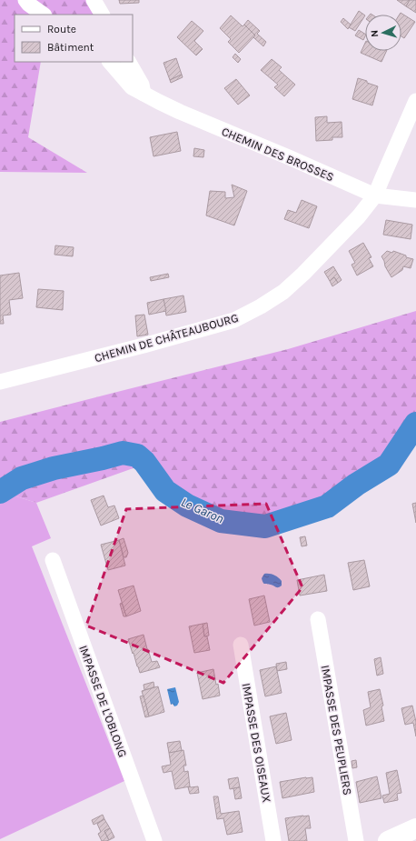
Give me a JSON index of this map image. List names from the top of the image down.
{
  "streets": {
    "street": [
      "CHEMIN DES BROSSES",
      "CHEMIN DE CHÂTEAUBOURG",
      "IMPASSE DE L'OBLONG",
      "IMPASSE DES PEUPLIERS",
      "IMPASSE DES OISEAUX"
    ]
  },
  "crossings": [
    ["CHEMIN DES BROSSES", "CHEMIN DE CHÂTEAUBOURG"]
  ],
  "water": ["Le Garon"],
  "legend": ["Route", "Bâtiment"],
  "north": "left"
}
